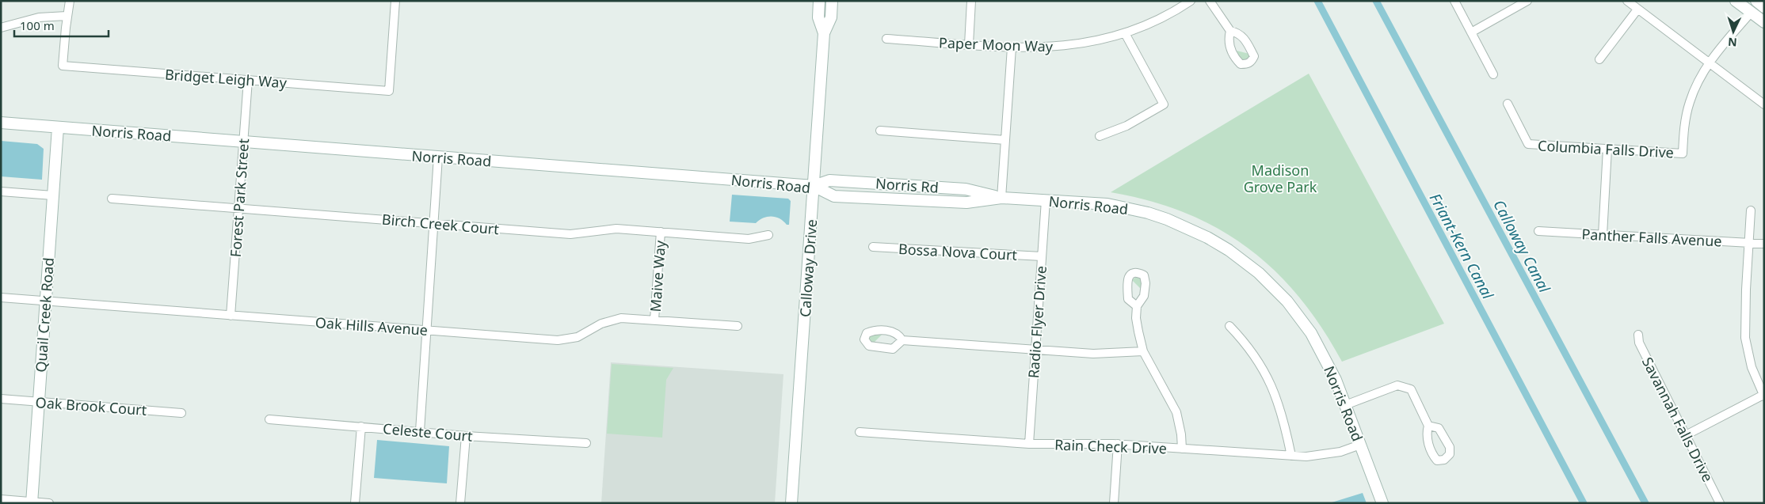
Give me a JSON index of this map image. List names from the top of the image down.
{
  "streets": {
    "street": [
      "Paper Moon Way",
      "Bridget Leigh Way",
      "Norris Road",
      "Columbia Falls Drive",
      "Norris Rd",
      "Forest Park Street",
      "Birch Creek Court",
      "Panther Falls Avenue",
      "Bossa Nova Court",
      "Calloway Drive",
      "Maive Way",
      "Quail Creek Road",
      "Radio Flyer Drive",
      "Oak Hills Avenue",
      "Oak Brook Court",
      "Savannah Falls Drive",
      "Celeste Court",
      "Rain Check Drive"
    ]
  },
  "crossings": [
    ["Bridget Leigh Way", "Forest Park Street"],
    ["Norris Road", "Norris Rd"],
    ["Norris Road", "Forest Park Street"],
    ["Norris Road", "Calloway Drive"],
    ["Norris Road", "Quail Creek Road"],
    ["Norris Road", "Radio Flyer Drive"],
    ["Norris Road", "Rain Check Drive"],
    ["Norris Rd", "Calloway Drive"],
    ["Forest Park Street", "Birch Creek Court"],
    ["Forest Park Street", "Oak Hills Avenue"],
    ["Birch Creek Court", "Maive Way"],
    ["Bossa Nova Court", "Radio Flyer Drive"],
    ["Maive Way", "Oak Hills Avenue"],
    ["Quail Creek Road", "Oak Hills Avenue"],
    ["Quail Creek Road", "Oak Brook Court"],
    ["Radio Flyer Drive", "Rain Check Drive"]
  ],
  "water": ["Friant-Kern Canal", "Calloway Canal"],
  "parks": ["Madison Grove Park"],
  "scale_bar": "100 m",
  "north": "bottom"
}
